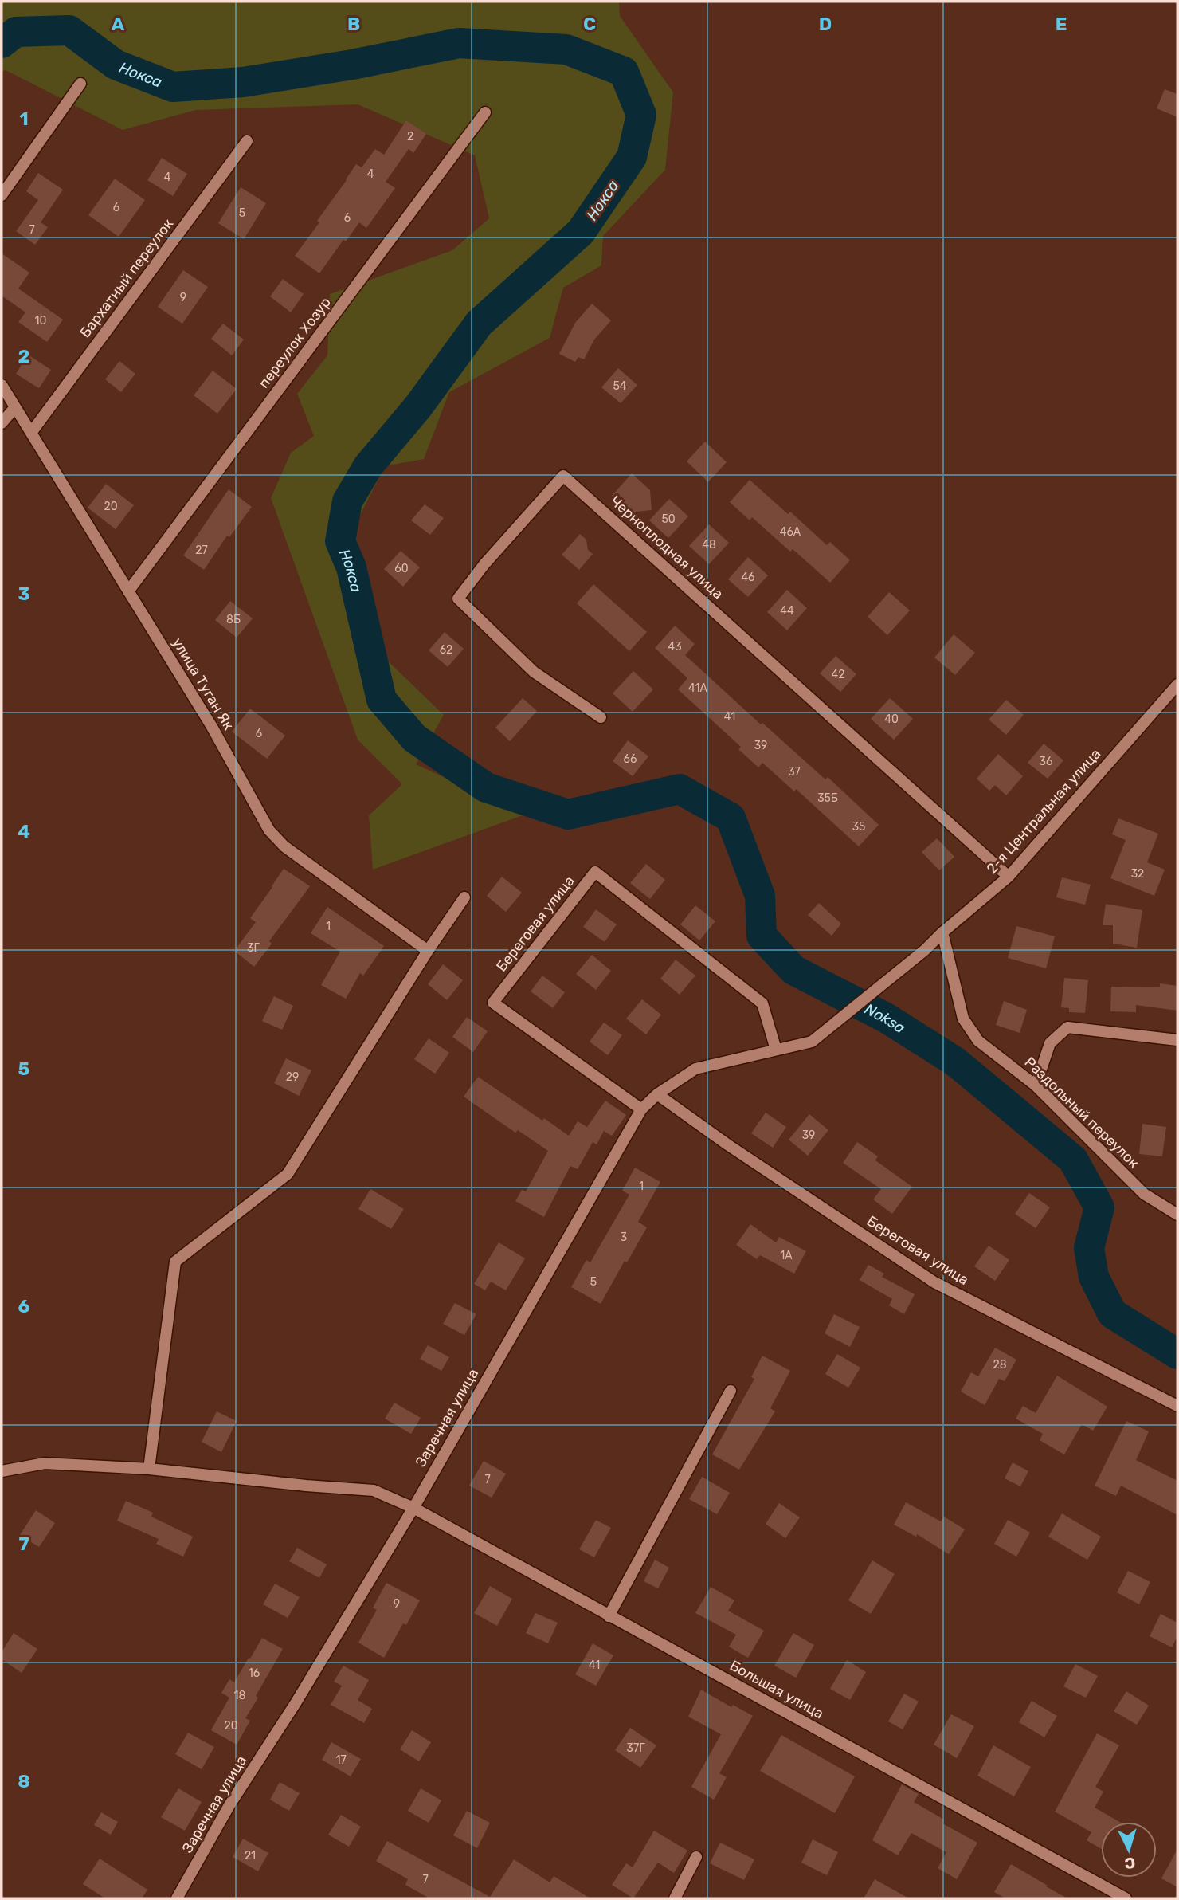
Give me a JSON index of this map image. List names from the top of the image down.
{
  "streets": {
    "street": [
      "Бархатный переулок",
      "переулок Хозур",
      "Черноплодная улица",
      "улица Туган Як",
      "2-я Центральная улица",
      "Береговая улица",
      "Раздольный переулок",
      "Заречная улица",
      "Большая улица"
    ]
  },
  "crossings": [
    ["Бархатный переулок", "улица Туган Як"],
    ["переулок Хозур", "улица Туган Як"],
    ["Черноплодная улица", "2-я Центральная улица"],
    ["2-я Центральная улица", "Раздольный переулок"],
    ["2-я Центральная улица", "Заречная улица"],
    ["Береговая улица", "Заречная улица"],
    ["Заречная улица", "Большая улица"]
  ],
  "water": ["Нокса", "Noksa"],
  "house_numbers": [
    "2",
    "4",
    "4",
    "6",
    "5",
    "6",
    "7",
    "9",
    "10",
    "54",
    "20",
    "50",
    "46А",
    "48",
    "27",
    "60",
    "46",
    "44",
    "8Б",
    "43",
    "62",
    "42",
    "41А",
    "41",
    "40",
    "6",
    "39",
    "66",
    "36",
    "37",
    "35Б",
    "35",
    "32",
    "1",
    "3Г",
    "29",
    "39",
    "1",
    "3",
    "1А",
    "5",
    "28",
    "7",
    "9",
    "41",
    "16",
    "18",
    "20",
    "37Г",
    "17",
    "21",
    "7"
  ],
  "north": "bottom",
  "grid": {
    "columns": [
      "A",
      "B",
      "C",
      "D",
      "E"
    ],
    "rows": [
      "1",
      "2",
      "3",
      "4",
      "5",
      "6",
      "7",
      "8"
    ]
  }
}
